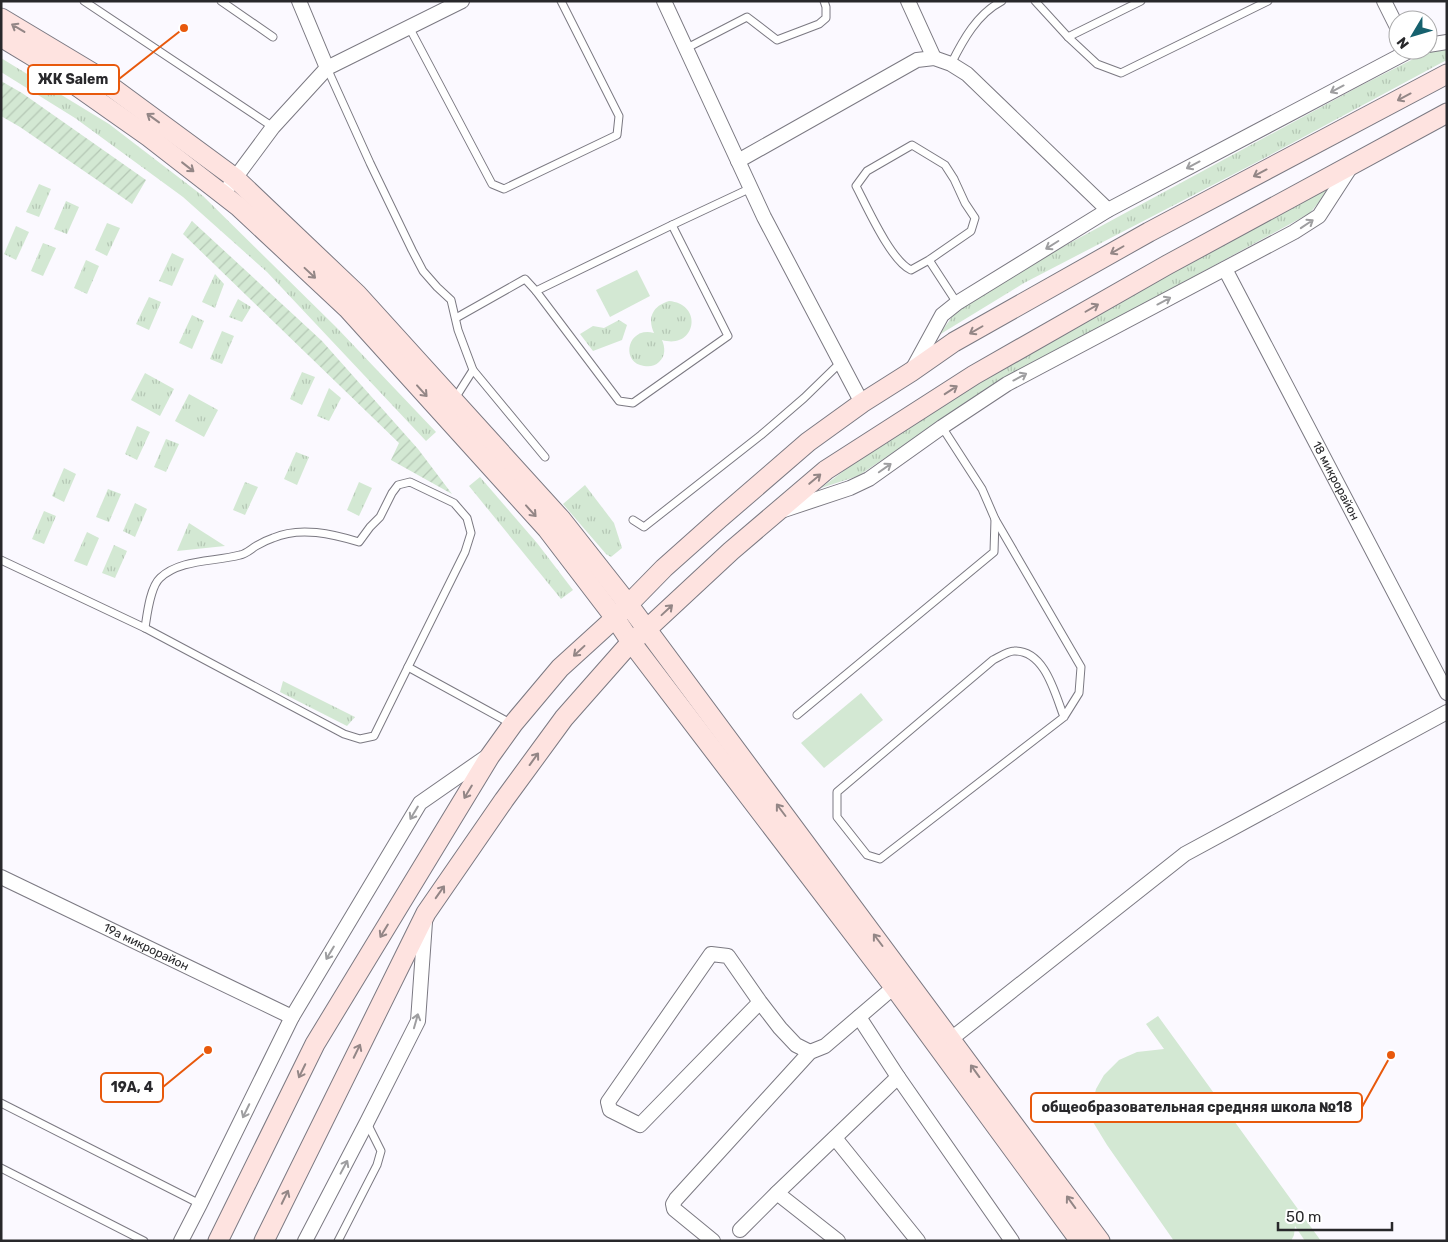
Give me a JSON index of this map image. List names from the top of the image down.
{
  "streets": {
    "street": ["18 микрорайон", "19а микрорайон"]
  },
  "places": ["ЖК Salem", "19А, 4", "общеобразовательная средняя школа №18"],
  "scale_bar": "50 m",
  "north": "bottom left"
}
